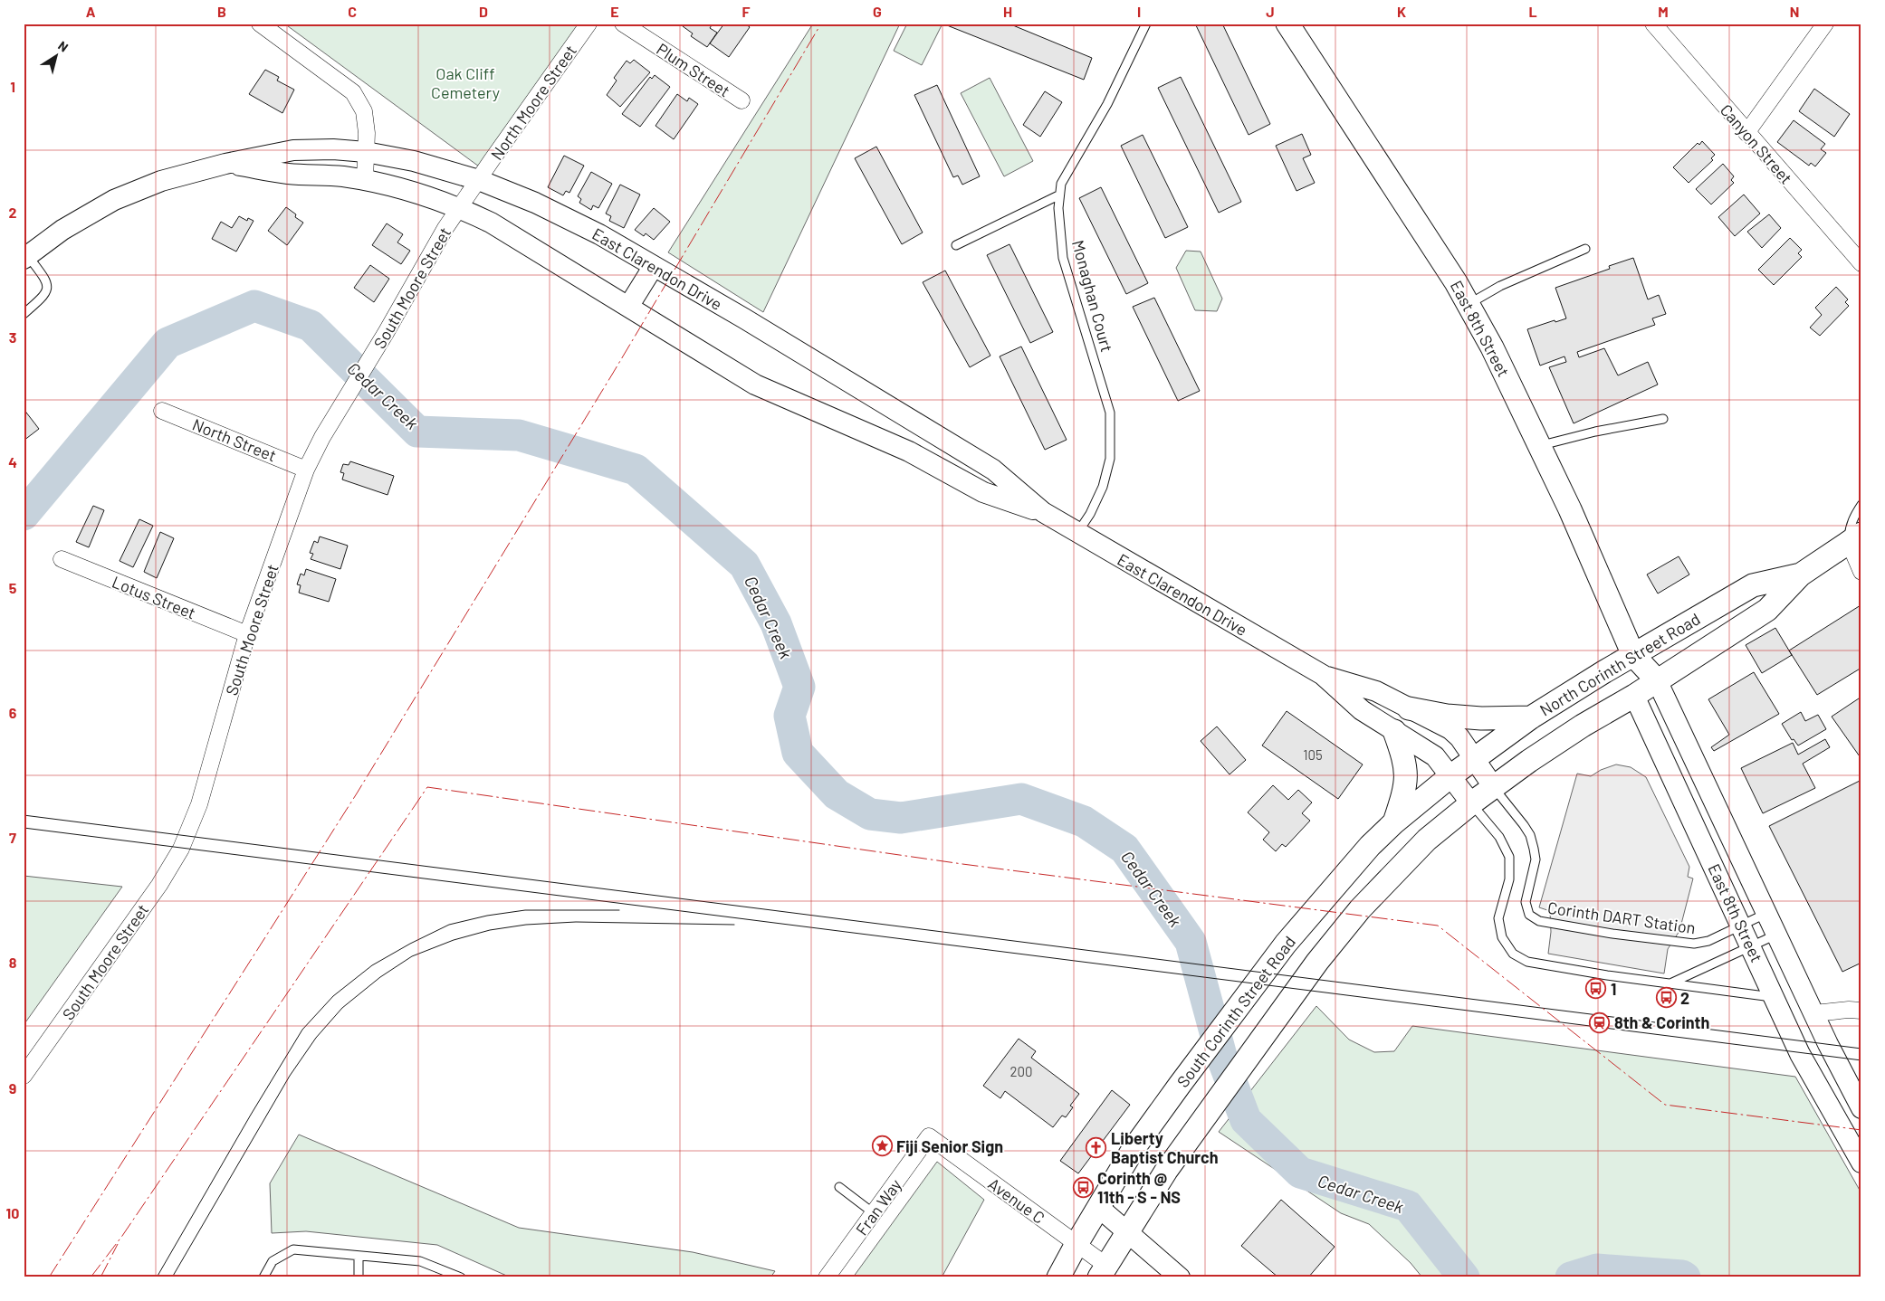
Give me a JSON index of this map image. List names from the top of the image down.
{
  "streets": {
    "main road": ["East 8th Street", "North Corinth Street Road", "South Corinth Street Road"],
    "street": [
      "Plum Street",
      "North Moore Street",
      "Canyon Street",
      "East Clarendon Drive",
      "South Moore Street",
      "North Street",
      "Lotus Street",
      "Avenue C",
      "Fran Way"
    ],
    "lane": ["Monaghan Court", "Corinth DART Station"]
  },
  "crossings": [
    ["North Moore Street", "East Clarendon Drive"],
    ["North Moore Street", "South Moore Street"],
    ["East Clarendon Drive", "South Moore Street"],
    ["East Clarendon Drive", "Monaghan Court"],
    ["East Clarendon Drive", "North Corinth Street Road"],
    ["East Clarendon Drive", "Corinth DART Station"],
    ["East Clarendon Drive", "South Corinth Street Road"],
    ["South Moore Street", "North Street"],
    ["South Moore Street", "Lotus Street"],
    ["East 8th Street", "North Corinth Street Road"],
    ["East 8th Street", "Corinth DART Station"],
    ["North Corinth Street Road", "Corinth DART Station"],
    ["North Corinth Street Road", "South Corinth Street Road"],
    ["South Corinth Street Road", "Avenue C"],
    ["Avenue C", "Fran Way"]
  ],
  "water": ["Cedar Creek"],
  "parks": ["Oak Cliff Cemetery"],
  "places": {
    "bus stop": ["1", "2", "Corinth @ 11th - S - NS"],
    "station": ["8th & Corinth"],
    "place": ["Fiji Senior Sign"],
    "church": ["Liberty Baptist Church"]
  },
  "house_numbers": ["105", "200"],
  "north": "top right",
  "grid": {
    "columns": [
      "A",
      "B",
      "C",
      "D",
      "E",
      "F",
      "G",
      "H",
      "I",
      "J",
      "K",
      "L",
      "M",
      "N"
    ],
    "rows": [
      "1",
      "2",
      "3",
      "4",
      "5",
      "6",
      "7",
      "8",
      "9",
      "10"
    ]
  }
}
